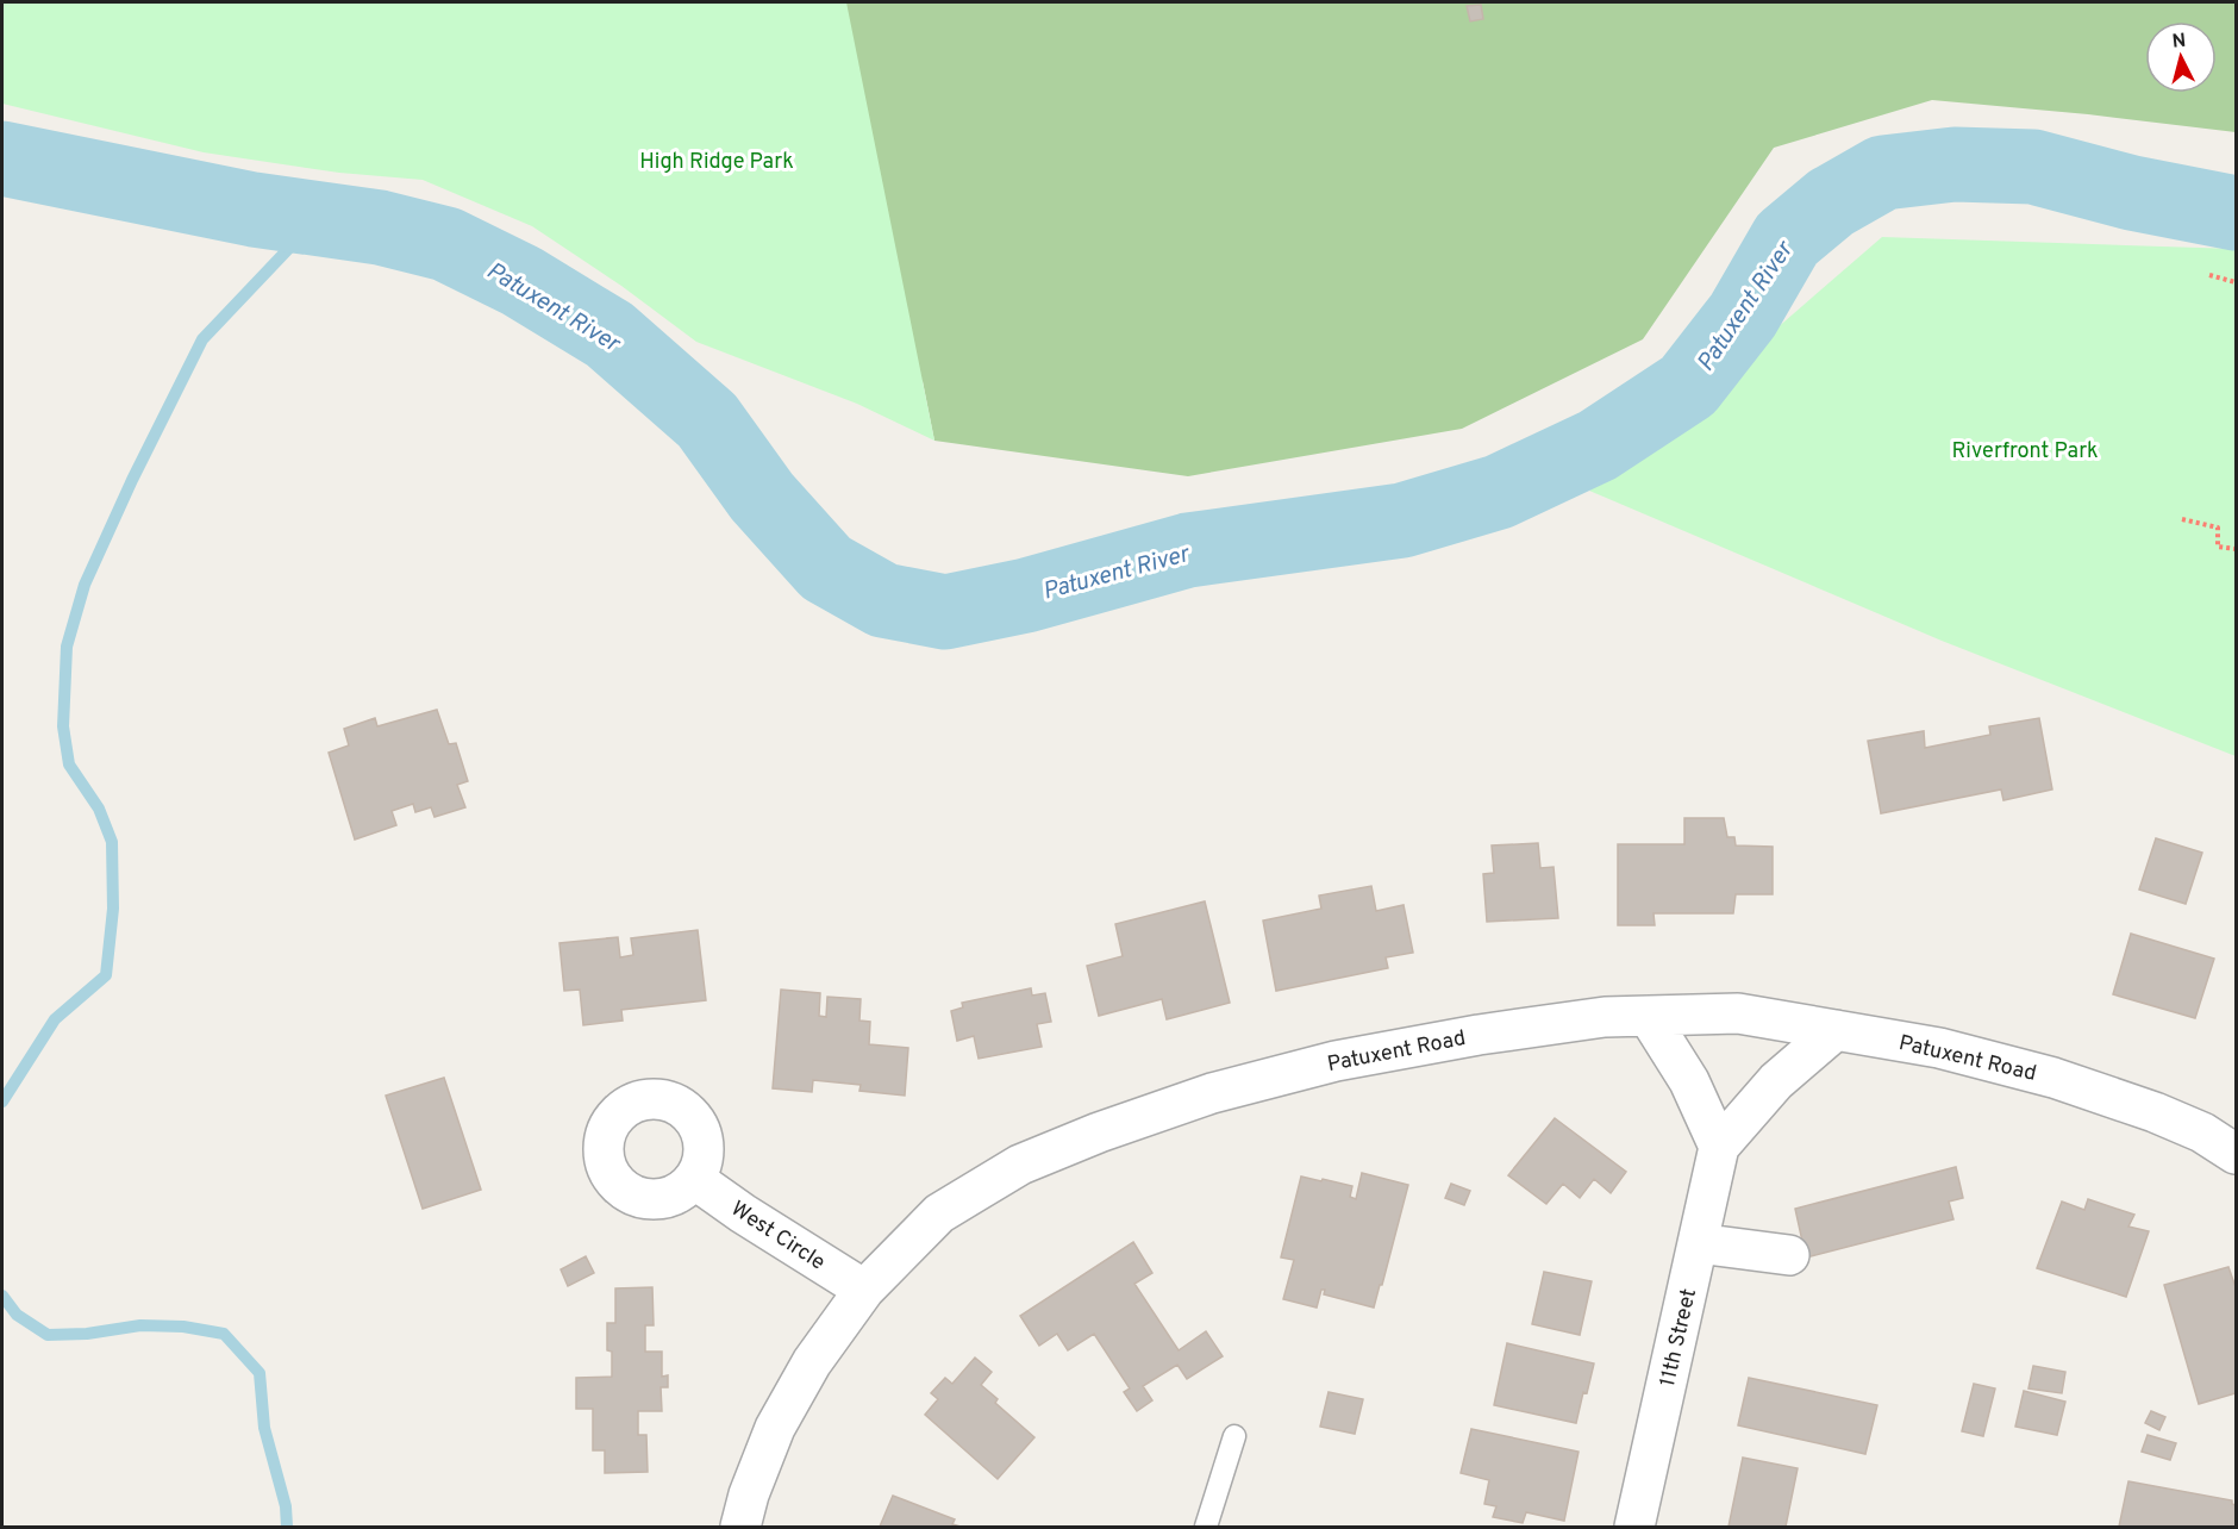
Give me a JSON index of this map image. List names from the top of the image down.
{
  "streets": {
    "street": ["Patuxent Road", "West Circle", "11th Street"]
  },
  "crossings": [
    ["Patuxent Road", "West Circle"],
    ["Patuxent Road", "11th Street"]
  ],
  "water": ["Patuxent River"],
  "parks": ["High Ridge Park", "Riverfront Park"],
  "north": "top"
}
